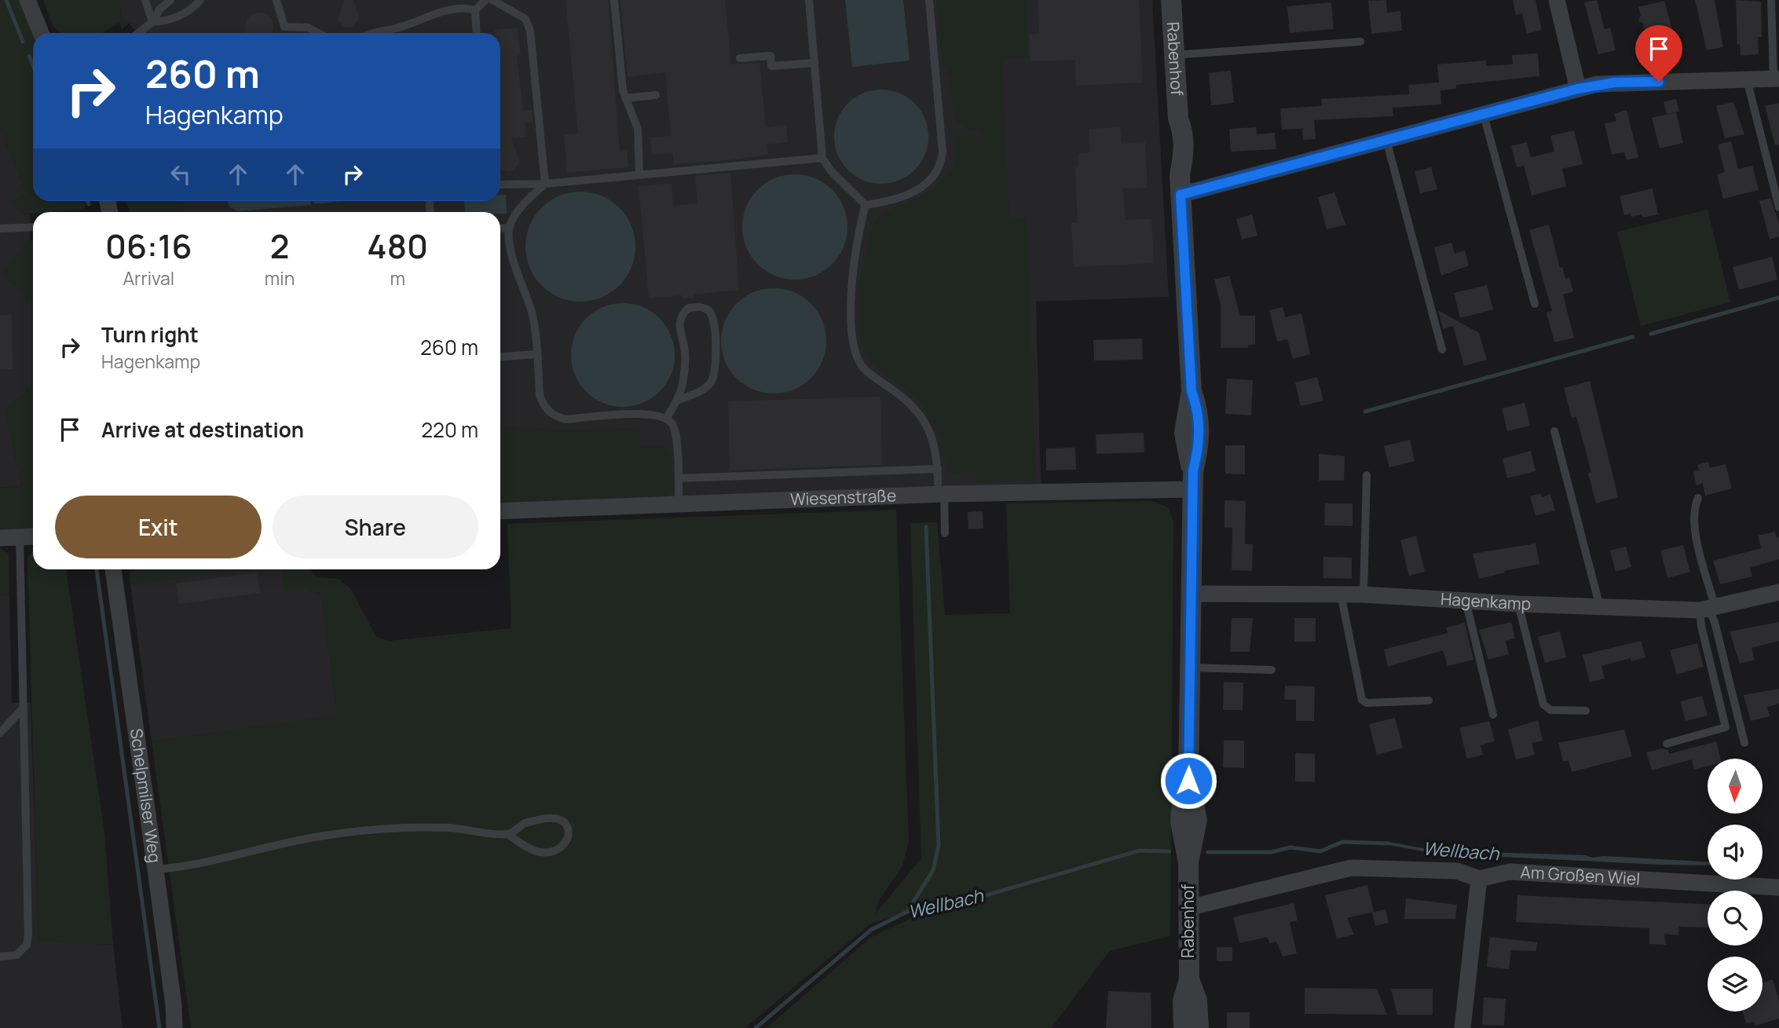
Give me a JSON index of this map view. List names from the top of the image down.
{
  "streets": {
    "street": [
      "Rabenhof",
      "Wiesenstraße",
      "Hagenkamp",
      "Schelpmilser Weg",
      "Am Großen Wiel"
    ]
  },
  "crossings": [
    ["Rabenhof", "Wiesenstraße"],
    ["Rabenhof", "Hagenkamp"],
    ["Rabenhof", "Am Großen Wiel"]
  ],
  "water": ["Wellbach"],
  "north": "bottom",
  "page": {
    "turn": ["260 m", "Hagenkamp"],
    "eta": [
      "06:16",
      "Arrival",
      "2",
      "min",
      "480",
      "m"
    ],
    "list": [
      {
        "name": "Turn right",
        "note": "Hagenkamp",
        "value": "260 m"
      },
      {
        "name": "Arrive at destination",
        "value": "220 m"
      }
    ],
    "buttons": ["Exit", "Share"]
  }
}
